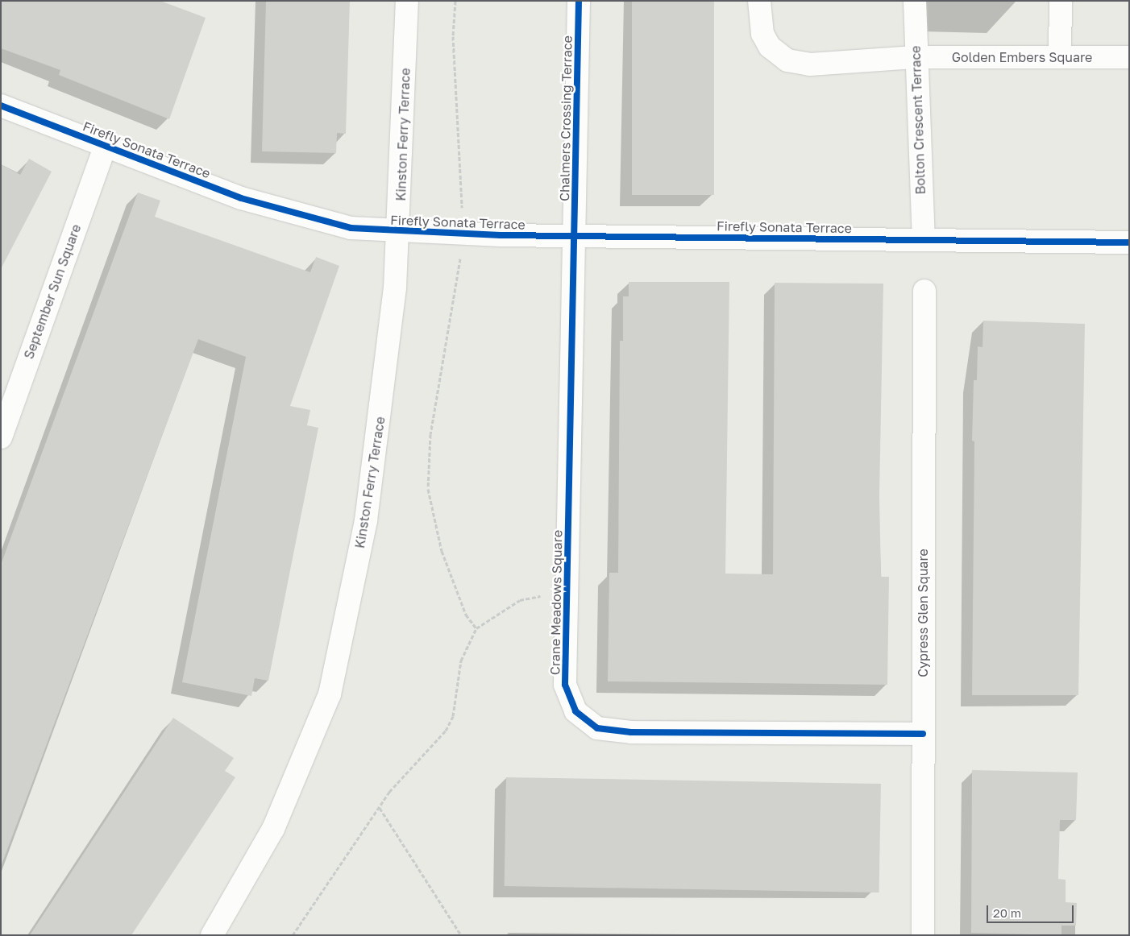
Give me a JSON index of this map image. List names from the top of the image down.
{
  "streets": {
    "street": [
      "Golden Embers Square",
      "Chalmers Crossing Terrace",
      "Bolton Crescent Terrace",
      "Kinston Ferry Terrace",
      "Firefly Sonata Terrace",
      "September Sun Square",
      "Crane Meadows Square",
      "Cypress Glen Square"
    ]
  },
  "crossings": [
    ["Golden Embers Square", "Bolton Crescent Terrace"],
    ["Chalmers Crossing Terrace", "Firefly Sonata Terrace"],
    ["Chalmers Crossing Terrace", "Crane Meadows Square"],
    ["Bolton Crescent Terrace", "Firefly Sonata Terrace"],
    ["Kinston Ferry Terrace", "Firefly Sonata Terrace"],
    ["Firefly Sonata Terrace", "September Sun Square"],
    ["Firefly Sonata Terrace", "Crane Meadows Square"],
    ["Crane Meadows Square", "Cypress Glen Square"]
  ],
  "scale_bar": "20 m"
}
